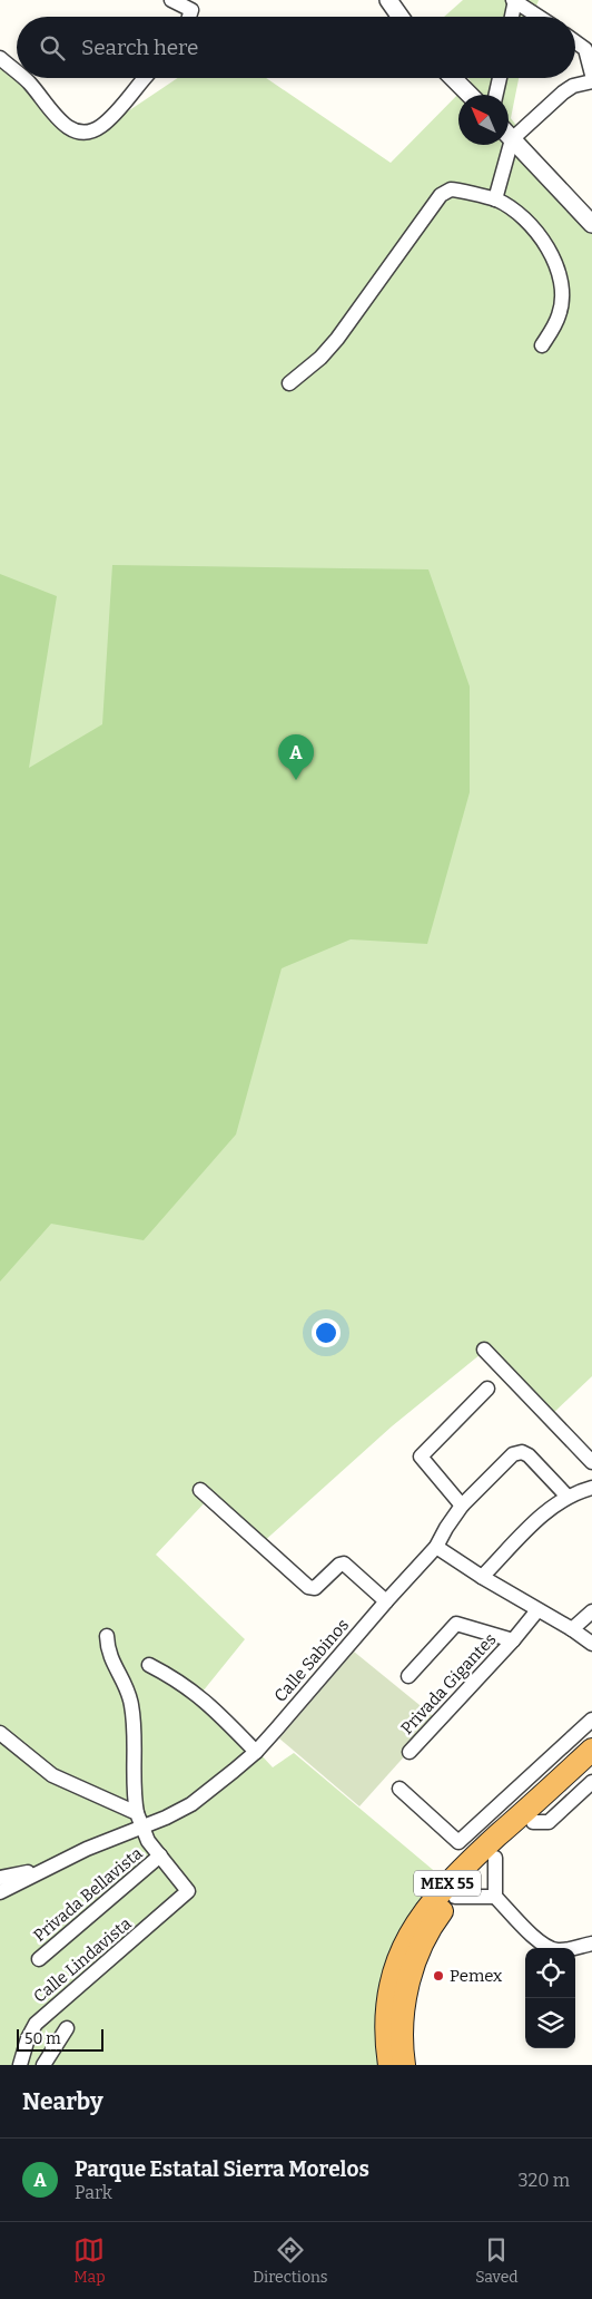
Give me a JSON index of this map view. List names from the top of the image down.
{
  "streets": {
    "highway": ["MEX 55"],
    "street": [
      "Calle Sabinos",
      "Privada Gigantes",
      "Privada Bellavista",
      "Calle Lindavista"
    ]
  },
  "crossings": [
    ["Privada Bellavista", "Calle Lindavista"]
  ],
  "places": ["Pemex"],
  "scale_bar": "50 m",
  "north": "top left",
  "page": {
    "search": "Search here",
    "pins": "A",
    "scale": "50 m",
    "heading": "Nearby",
    "list": [
      {
        "mark": "A",
        "name": "Parque Estatal Sierra Morelos",
        "note": "Park",
        "value": "320 m"
      }
    ],
    "nav": ["Map", "Directions", "Saved"]
  }
}
